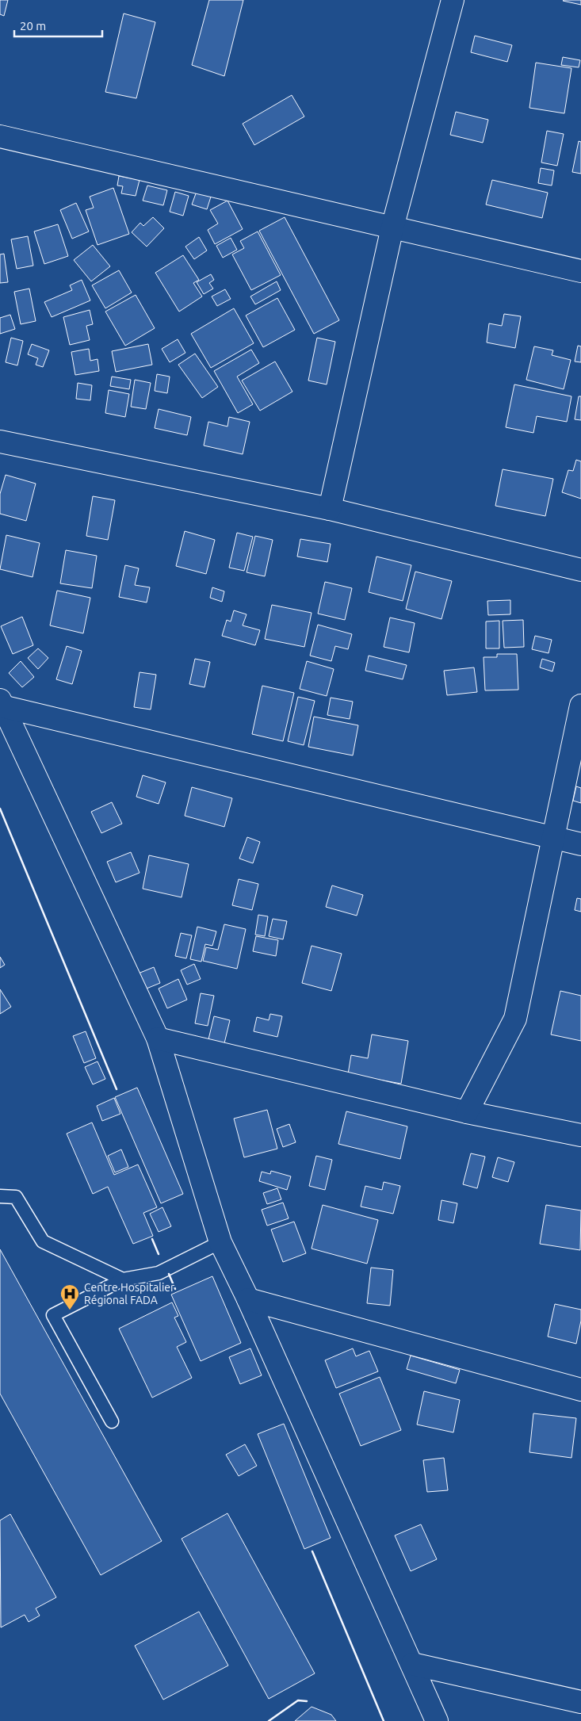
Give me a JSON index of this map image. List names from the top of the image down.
{
  "places": {
    "hospital": ["Centre Hospitalier Régional FADA"]
  },
  "scale_bar": "20 m"
}
